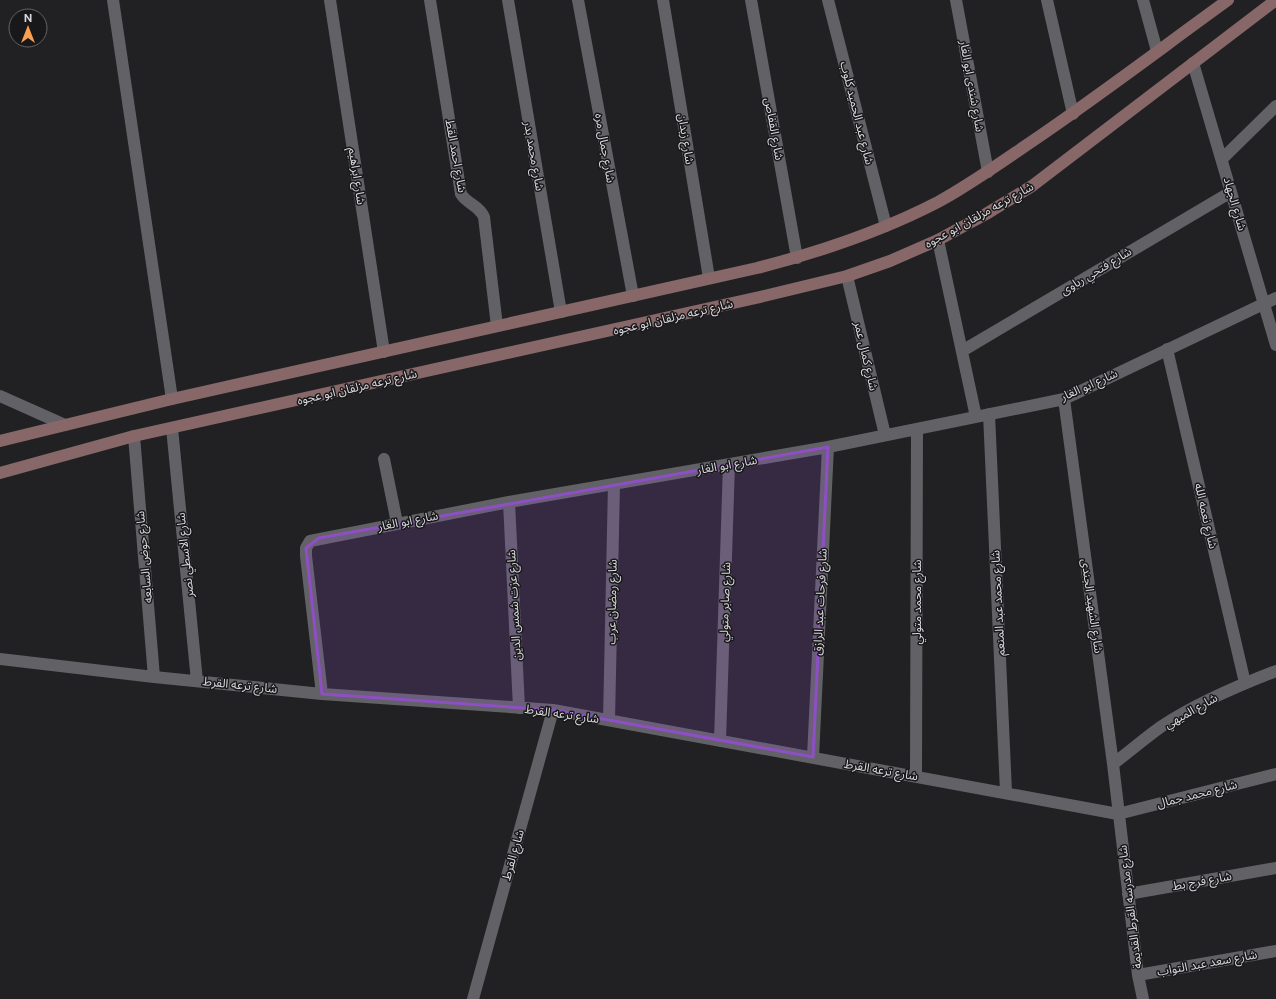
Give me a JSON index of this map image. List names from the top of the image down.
{
  "streets": {
    "main road": ["شارع ترعه مزلقان ابو عجوه"],
    "street": [
      "شارع شندى ابو الغار",
      "شارع عبد الحميد كلوب",
      "شارع القفاص",
      "شارع زيدان",
      "شارع جمال مره",
      "شارع احمد القط",
      "شارع محمد بدر",
      "شارع ابراهيم",
      "شارع الجهاد",
      "شارع فتحي رباوى",
      "شارع كمال عمر",
      "شارع ابو الغار",
      "شارع نعمه الله",
      "شارع الاسطي نصر",
      "شارع حوض السابعه",
      "شارع رمضان عرب",
      "شارع صابر متولي",
      "شارع فرحات عبد الرازق",
      "شارع محمد متولي",
      "شارع محمد عبد المنعم",
      "شارع عزت شمس الدين",
      "شارع الشهيد الجندى",
      "شارع ترعه القرط",
      "شارع الميهي",
      "شارع محمد جمال",
      "شارع القرط",
      "شارع فرج بط",
      "شارع مدرسه القرط القديمة",
      "شارع سعد عبد التواب"
    ]
  },
  "crossings": [
    ["شارع الجهاد", "شارع ترعه مزلقان ابو عجوه"],
    ["شارع الجهاد", "شارع فتحي رباوى"],
    ["شارع الجهاد", "شارع ابو الغار"],
    ["شارع ترعه مزلقان ابو عجوه", "شارع كمال عمر"],
    ["شارع ترعه مزلقان ابو عجوه", "شارع الاسطي نصر"],
    ["شارع ترعه مزلقان ابو عجوه", "شارع حوض السابعه"],
    ["شارع كمال عمر", "شارع ابو الغار"],
    ["شارع ابو الغار", "شارع نعمه الله"],
    ["شارع ابو الغار", "شارع رمضان عرب"],
    ["شارع ابو الغار", "شارع صابر متولي"],
    ["شارع ابو الغار", "شارع فرحات عبد الرازق"],
    ["شارع ابو الغار", "شارع محمد متولي"],
    ["شارع ابو الغار", "شارع محمد عبد المنعم"],
    ["شارع ابو الغار", "شارع عزت شمس الدين"],
    ["شارع ابو الغار", "شارع الشهيد الجندى"],
    ["شارع ابو الغار", "شارع ترعه القرط"],
    ["شارع نعمه الله", "شارع الميهي"],
    ["شارع الاسطي نصر", "شارع ترعه القرط"],
    ["شارع حوض السابعه", "شارع ترعه القرط"],
    ["شارع رمضان عرب", "شارع ترعه القرط"],
    ["شارع صابر متولي", "شارع ترعه القرط"],
    ["شارع فرحات عبد الرازق", "شارع ترعه القرط"],
    ["شارع محمد متولي", "شارع ترعه القرط"],
    ["شارع محمد عبد المنعم", "شارع ترعه القرط"],
    ["شارع عزت شمس الدين", "شارع ترعه القرط"],
    ["شارع الشهيد الجندى", "شارع ترعه القرط"],
    ["شارع الشهيد الجندى", "شارع الميهي"],
    ["شارع الشهيد الجندى", "شارع محمد جمال"],
    ["شارع الشهيد الجندى", "شارع مدرسه القرط القديمة"],
    ["شارع ترعه القرط", "شارع محمد جمال"],
    ["شارع ترعه القرط", "شارع القرط"],
    ["شارع ترعه القرط", "شارع مدرسه القرط القديمة"],
    ["شارع محمد جمال", "شارع مدرسه القرط القديمة"],
    ["شارع فرج بط", "شارع مدرسه القرط القديمة"],
    ["شارع مدرسه القرط القديمة", "شارع سعد عبد التواب"]
  ],
  "north": "top"
}
